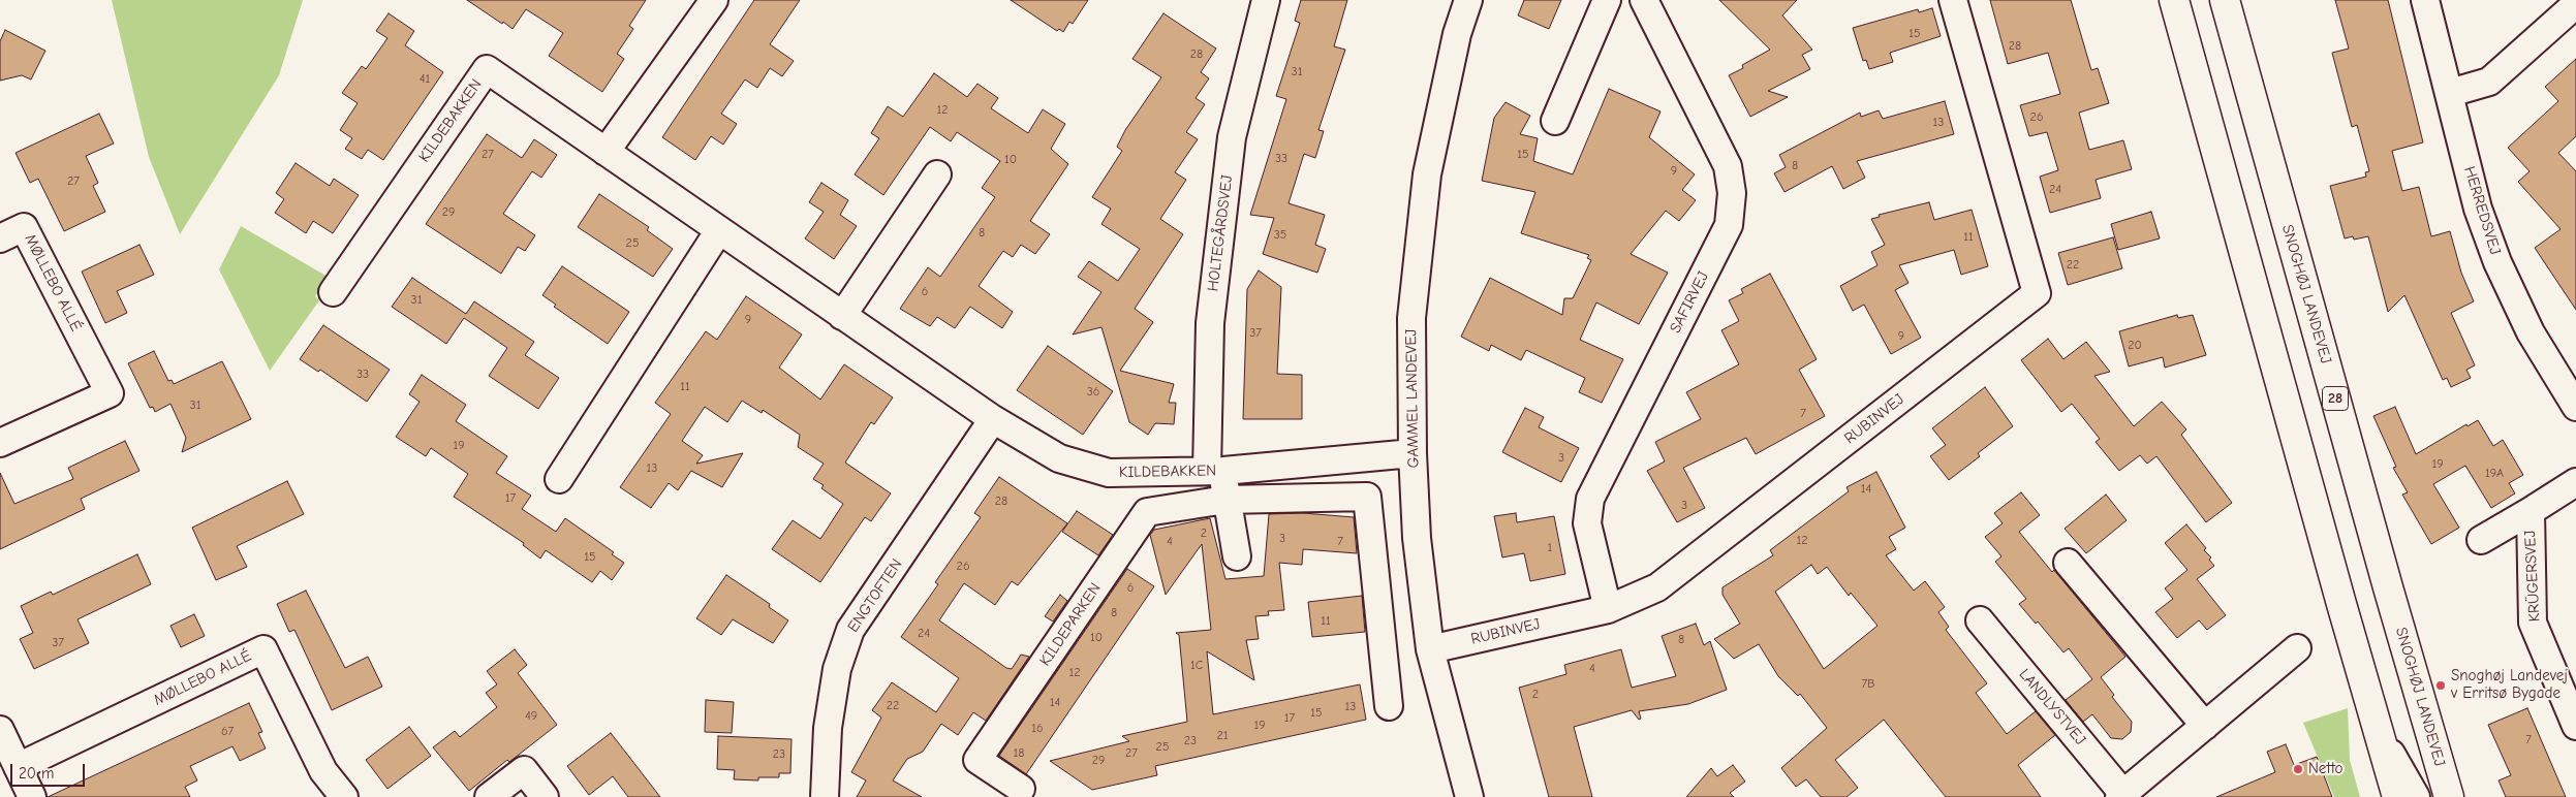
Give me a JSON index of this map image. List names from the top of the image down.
{
  "streets": {
    "main road": ["SNOGHØJ LANDEVEJ", "28"],
    "street": [
      "KILDEBAKKEN",
      "HERREDSVEJ",
      "HOLTEGÅRDSVEJ",
      "MØLLEBO ALLÉ",
      "SAFIRVEJ",
      "GAMMEL LANDEVEJ",
      "RUBINVEJ",
      "KRÜGERSVEJ",
      "ENGTOFTEN",
      "KILDEPARKEN",
      "LANDLYSTVEJ"
    ]
  },
  "crossings": [
    ["KILDEBAKKEN", "HOLTEGÅRDSVEJ"],
    ["KILDEBAKKEN", "GAMMEL LANDEVEJ"],
    ["KILDEBAKKEN", "ENGTOFTEN"],
    ["SAFIRVEJ", "RUBINVEJ"],
    ["GAMMEL LANDEVEJ", "RUBINVEJ"]
  ],
  "places": ["Snoghøj Landevej v Erritsø Bygade", "Netto"],
  "house_numbers": [
    "15",
    "28",
    "28",
    "31",
    "41",
    "12",
    "26",
    "13",
    "27",
    "15",
    "33",
    "10",
    "8",
    "9",
    "27",
    "24",
    "29",
    "8",
    "35",
    "11",
    "25",
    "22",
    "6",
    "31",
    "9",
    "37",
    "9",
    "20",
    "33",
    "11",
    "36",
    "31",
    "7",
    "19",
    "3",
    "19",
    "13",
    "19A",
    "14",
    "17",
    "28",
    "3",
    "2",
    "3",
    "12",
    "4",
    "7",
    "1",
    "15",
    "26",
    "6",
    "8",
    "11",
    "24",
    "10",
    "8",
    "37",
    "1C",
    "4",
    "12",
    "7B",
    "2",
    "14",
    "22",
    "13",
    "15",
    "49",
    "17",
    "19",
    "16",
    "67",
    "21",
    "7",
    "23",
    "25",
    "18",
    "27",
    "23",
    "29"
  ],
  "scale_bar": "20 m"
}
